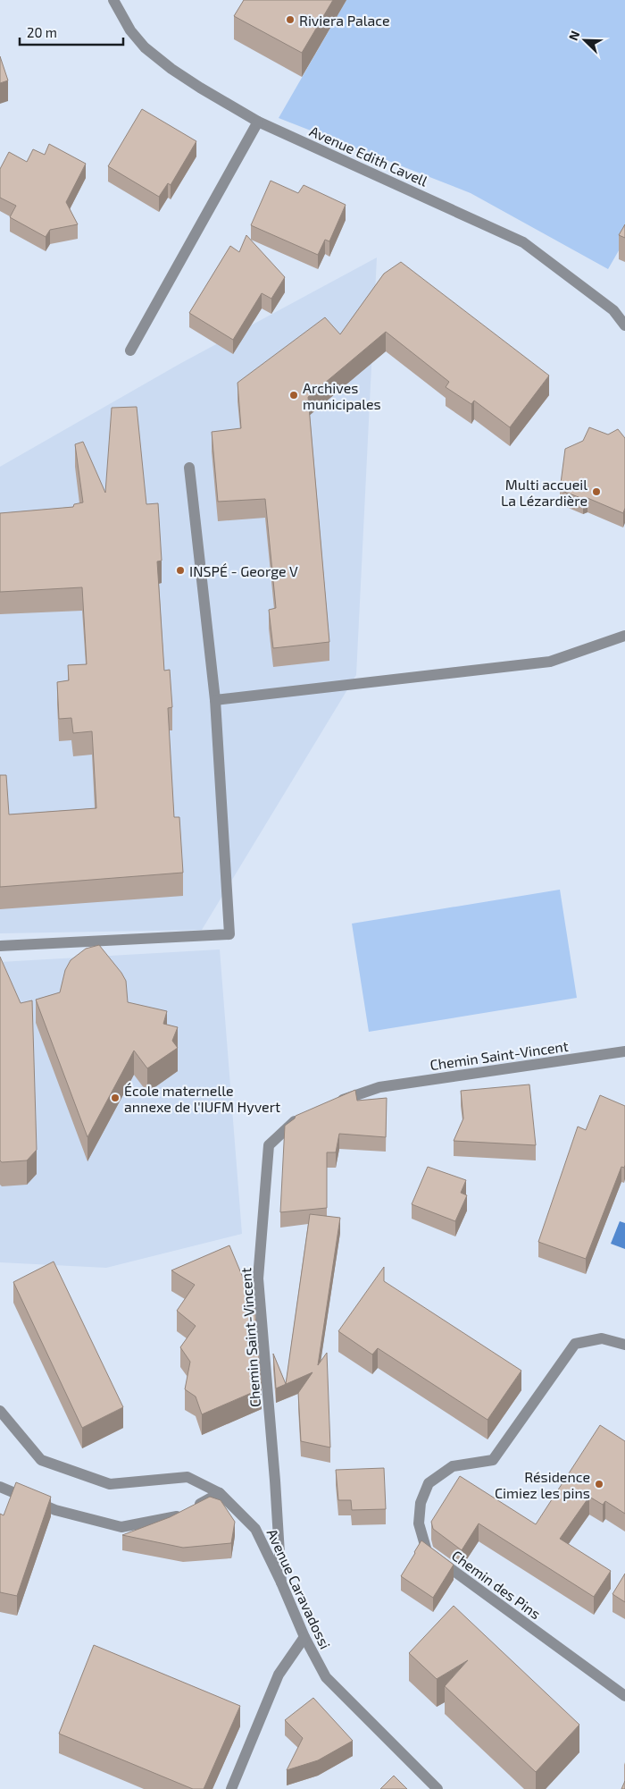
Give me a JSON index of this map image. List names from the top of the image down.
{
  "streets": {
    "street": [
      "Avenue Edith Cavell",
      "Chemin Saint-Vincent",
      "Chemin des Pins",
      "Avenue Caravadossi"
    ]
  },
  "crossings": [
    ["Chemin Saint-Vincent", "Avenue Caravadossi"]
  ],
  "places": [
    "Riviera Palace",
    "Archives municipales",
    "Multi accueil La Lézardière",
    "INSPÉ - George V",
    "École maternelle annexe de l'IUFM Hyvert",
    "Résidence Cimiez les pins"
  ],
  "scale_bar": "20 m",
  "north": "top left"
}
